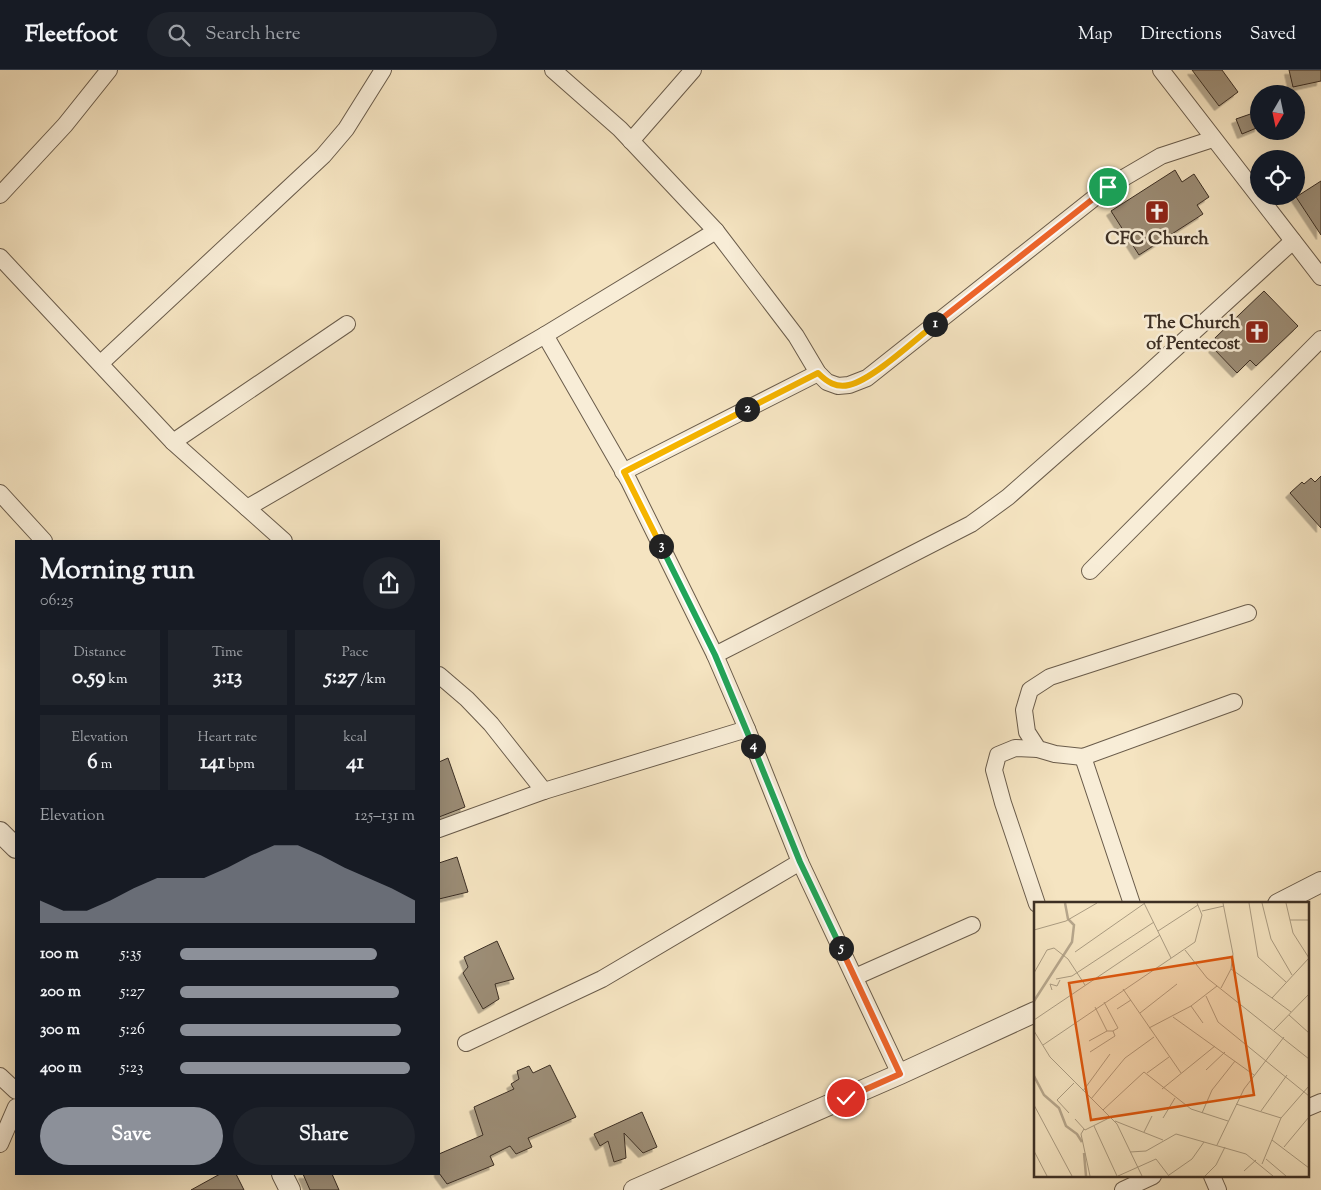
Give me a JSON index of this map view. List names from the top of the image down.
{
  "places": {
    "church": ["CFC Church", "The Church of Pentecost"]
  },
  "north": "bottom",
  "page": {
    "header": "Fleetfoot",
    "search": "Search here",
    "nav": ["Map", "Directions", "Saved"],
    "pins": [
      "1",
      "2",
      "3",
      "4",
      "5"
    ],
    "heading": ["Morning run", "06:25"],
    "stats": [
      ["Distance", "0.59 km"],
      ["Time", "3:13"],
      ["Pace", "5:27 /km"],
      ["Elevation", "6 m"],
      ["Heart rate", "141 bpm"],
      ["kcal", "41"]
    ],
    "chart": ["Elevation", "125–131 m"],
    "list": [
      {
        "name": "100 m",
        "note": "5:35"
      },
      {
        "name": "200 m",
        "note": "5:27"
      },
      {
        "name": "300 m",
        "note": "5:26"
      },
      {
        "name": "400 m",
        "note": "5:23"
      }
    ],
    "buttons": ["Save", "Share"]
  }
}
